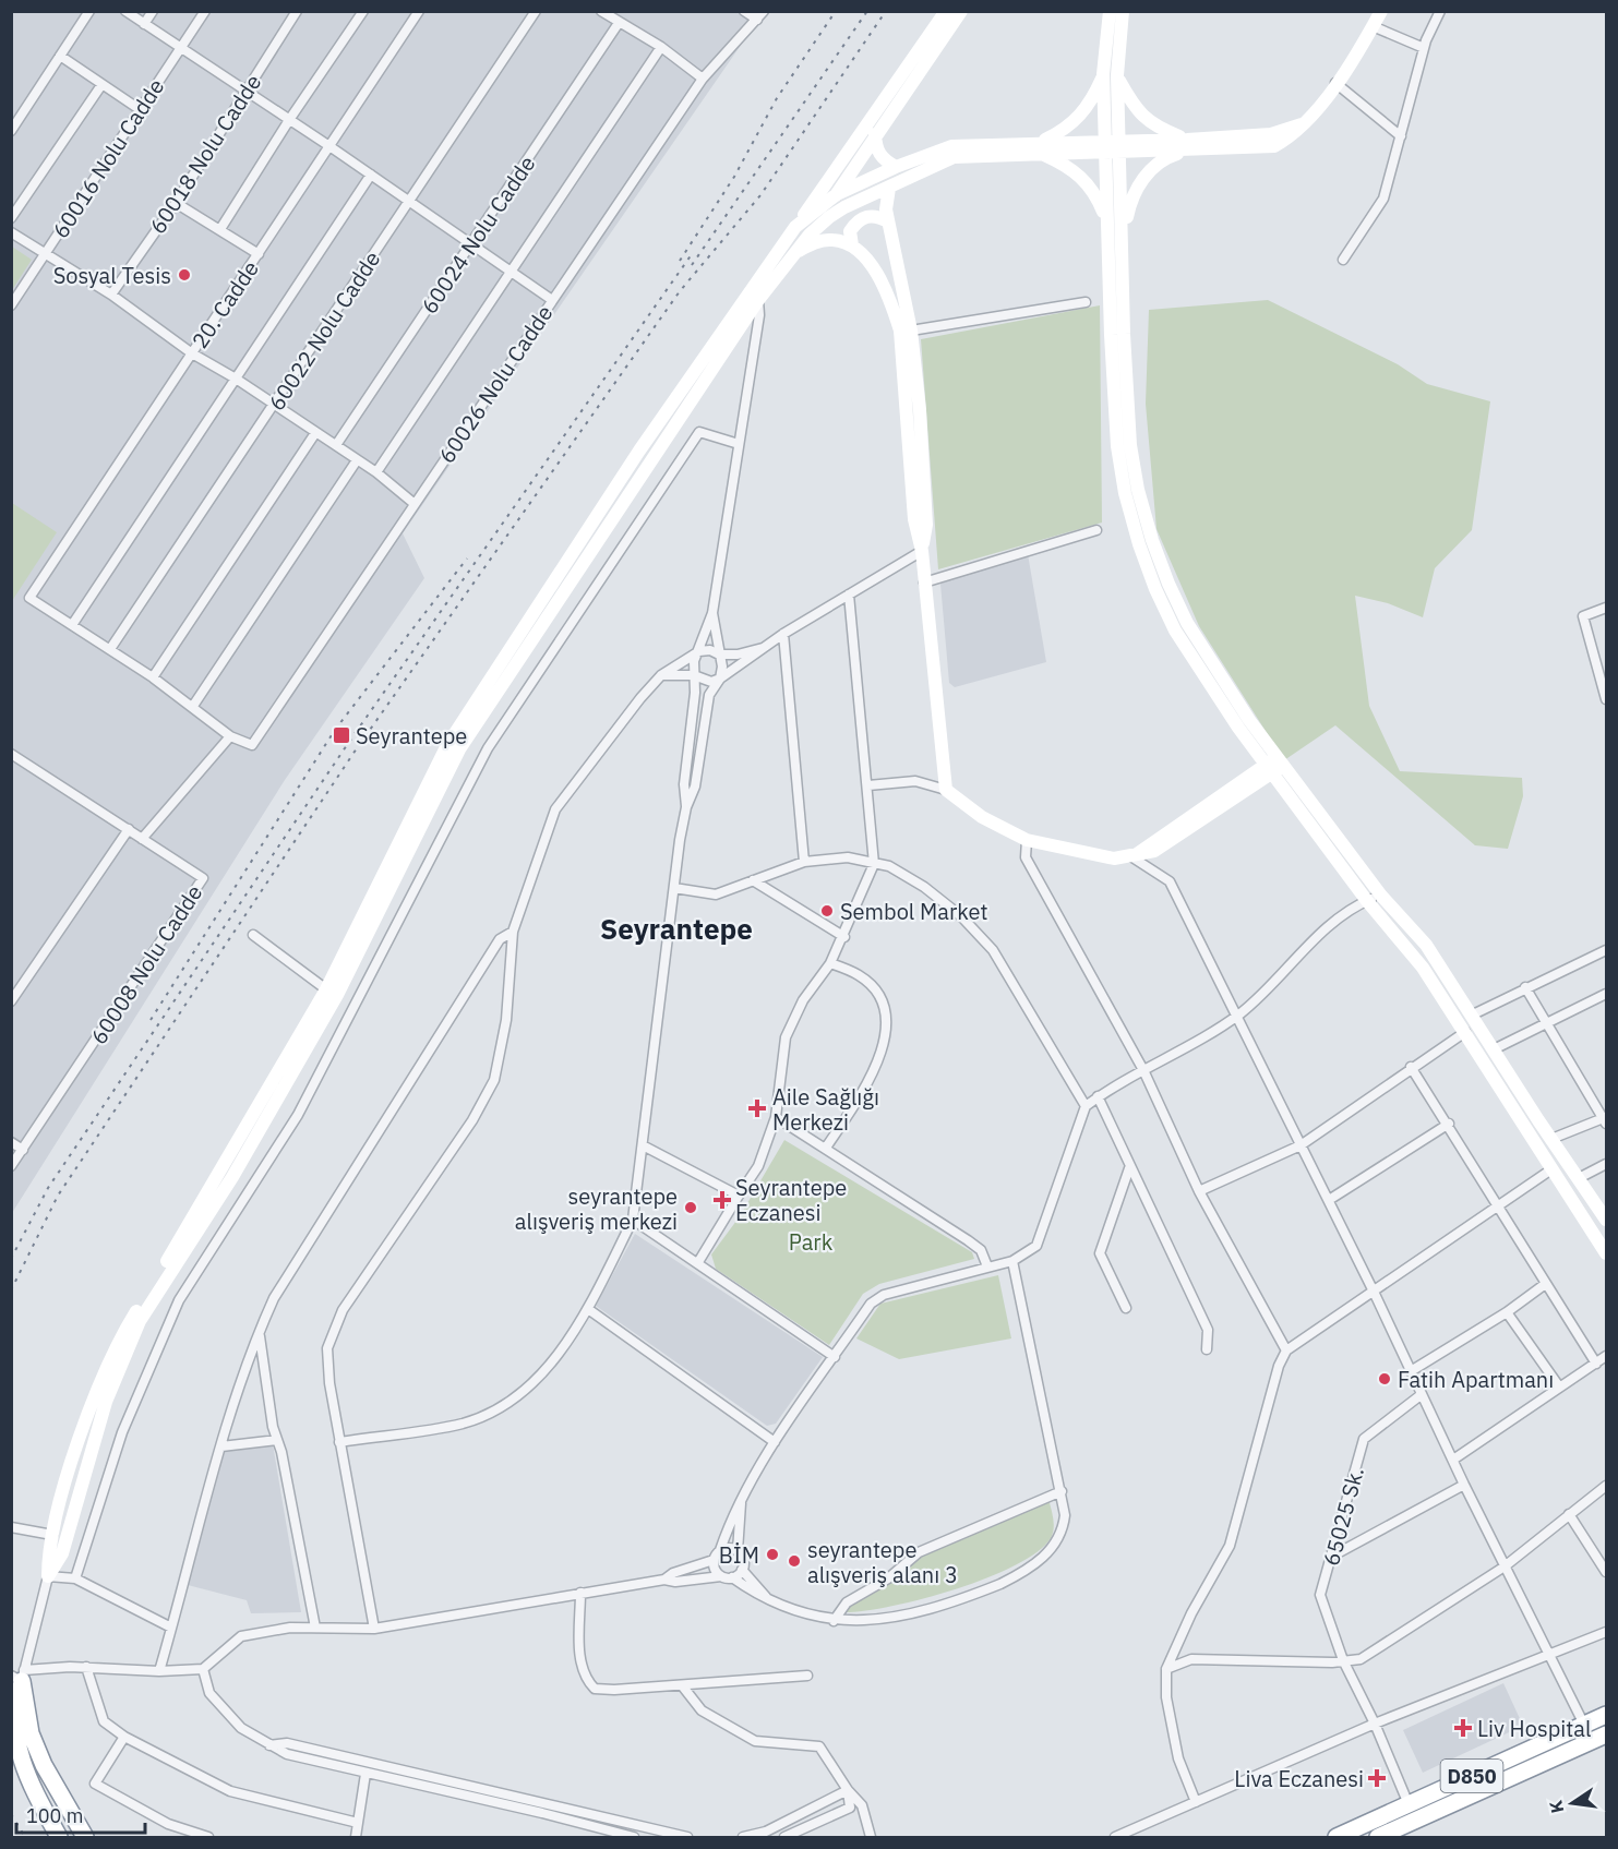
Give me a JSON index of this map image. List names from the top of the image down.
{
  "streets": {
    "highway": ["D850"],
    "street": [
      "60018 Nolu Cadde",
      "60016 Nolu Cadde",
      "60024 Nolu Cadde",
      "20. Cadde",
      "60022 Nolu Cadde",
      "60026 Nolu Cadde",
      "60008 Nolu Cadde",
      "65025 Sk."
    ]
  },
  "crossings": [
    ["65025 Sk.", "D850"]
  ],
  "districts": ["Seyrantepe"],
  "parks": ["Park"],
  "places": {
    "other": [
      "Sosyal Tesis",
      "Sembol Market",
      "seyrantepe alışveriş merkezi",
      "Fatih Apartmanı",
      "BİM",
      "seyrantepe alışveriş alanı 3"
    ],
    "transit": ["Seyrantepe"],
    "health": [
      "Aile Sağlığı Merkezi",
      "Seyrantepe Eczanesi",
      "Liv Hospital",
      "Liva Eczanesi"
    ]
  },
  "scale_bar": "100 m",
  "north": "left"
}
